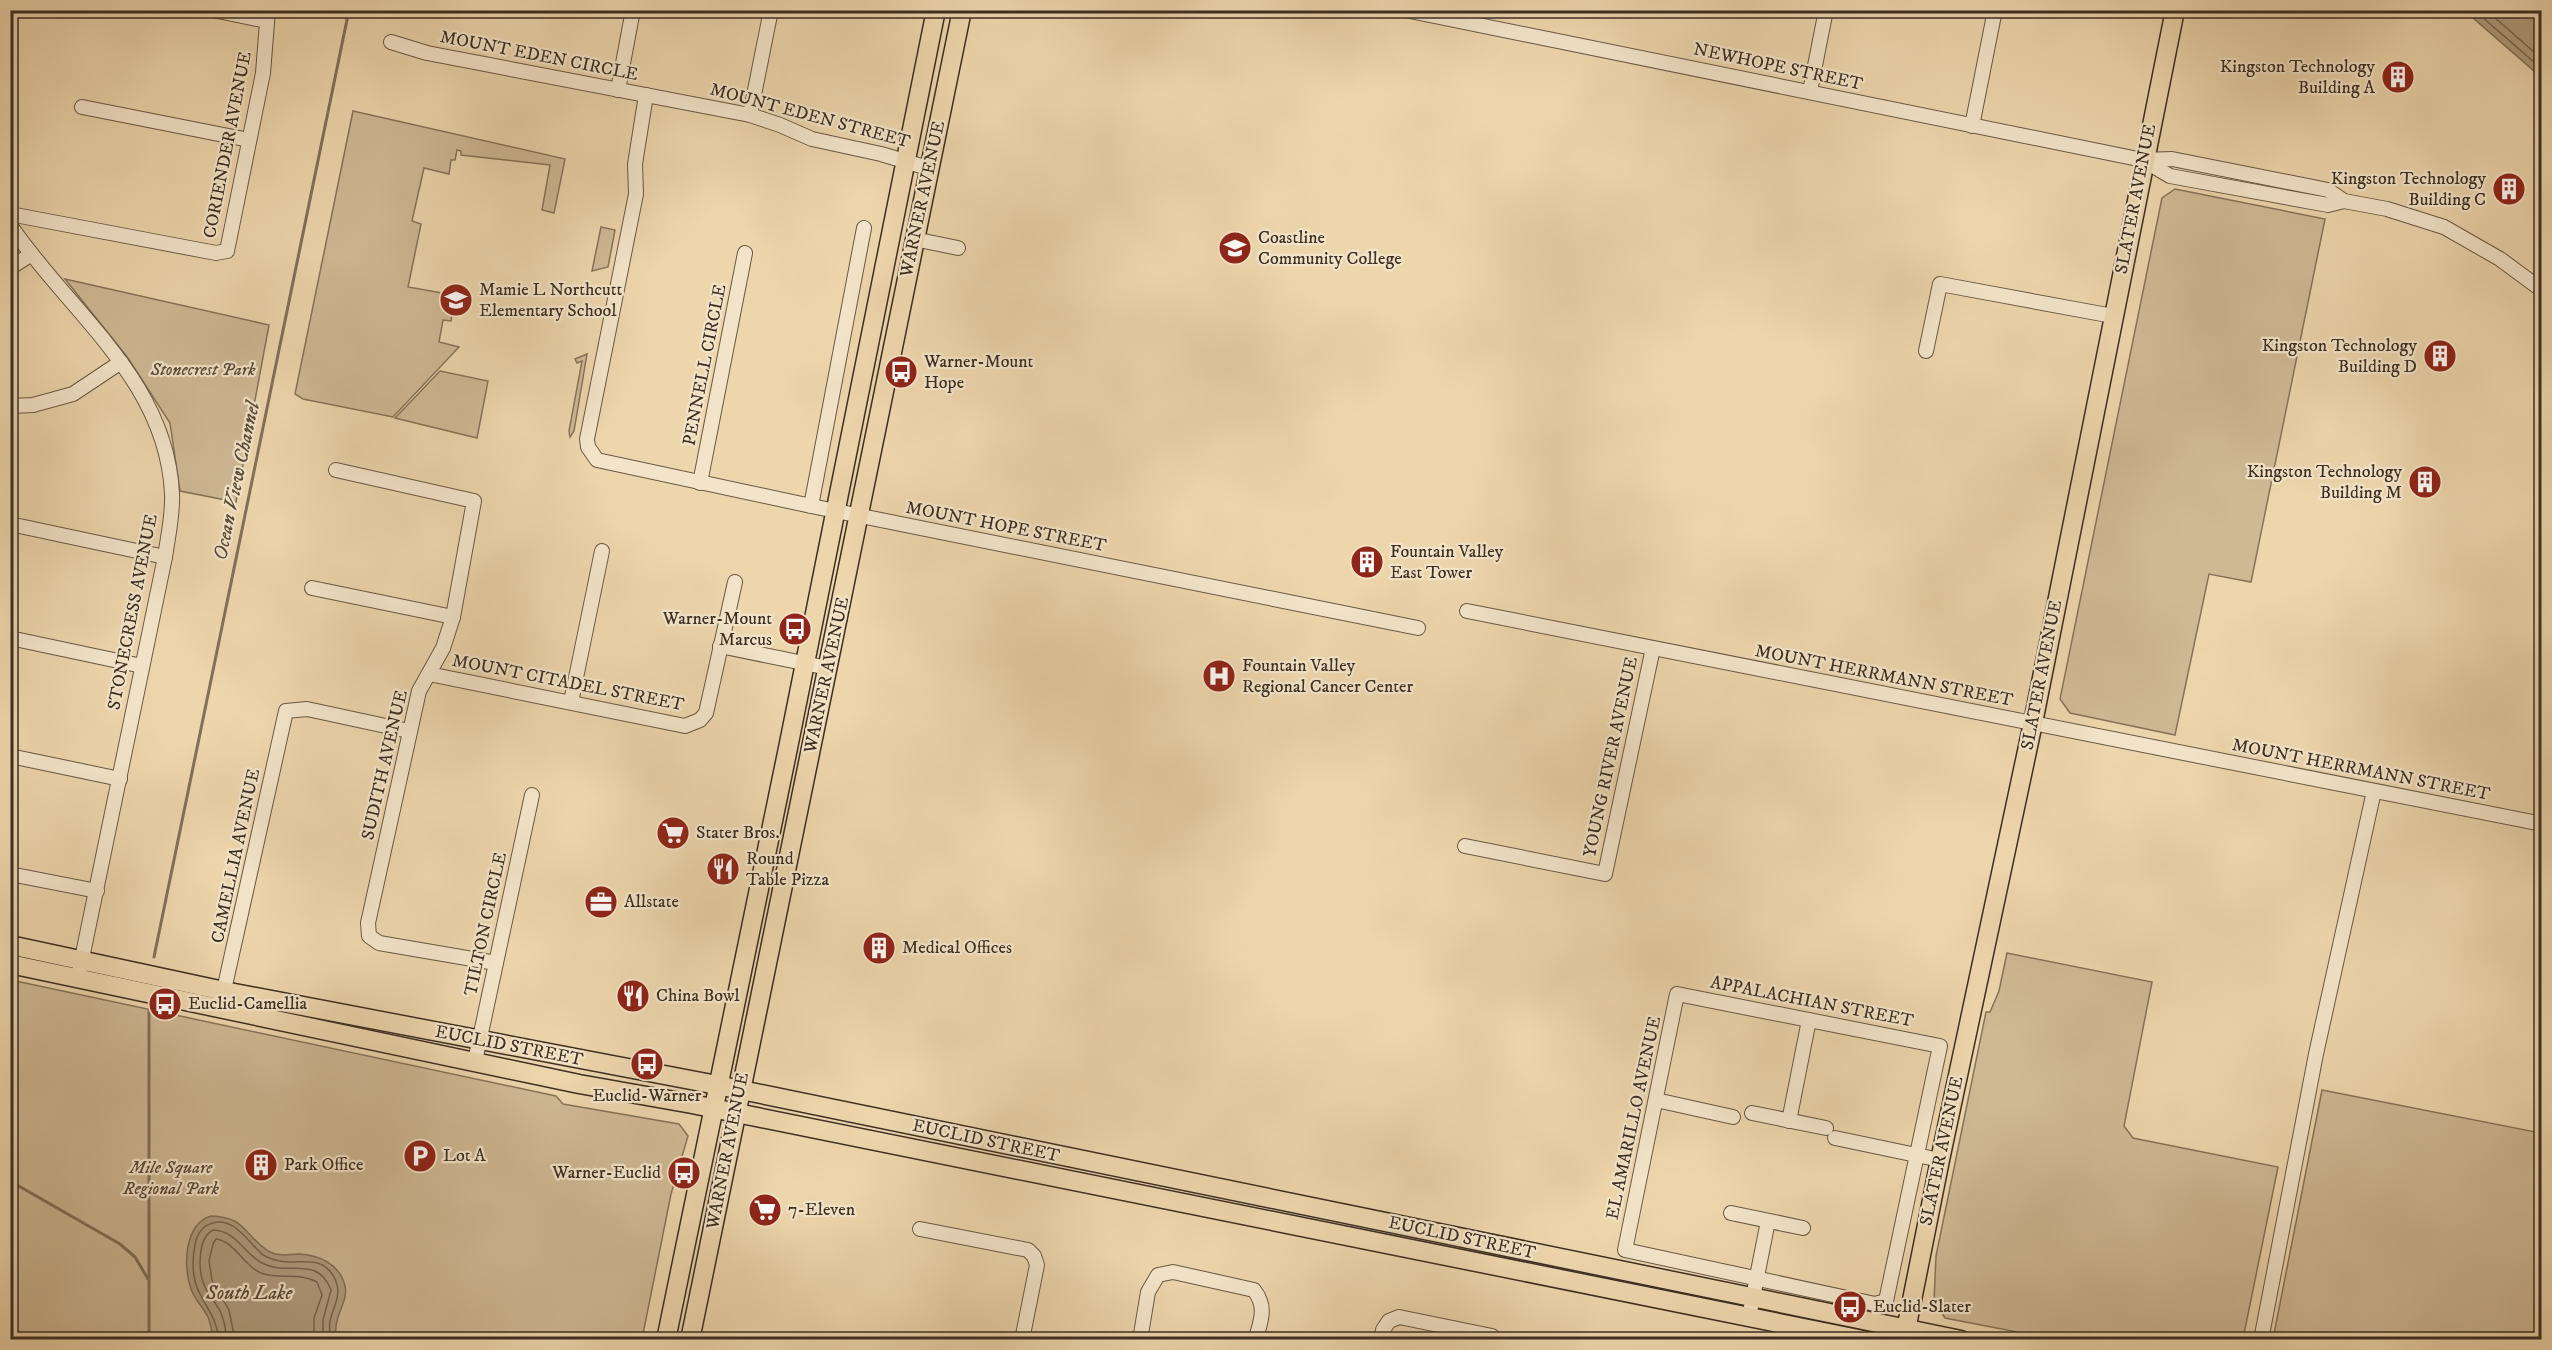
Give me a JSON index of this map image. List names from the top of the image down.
{
  "streets": {
    "main road": ["WARNER AVENUE", "SLATER AVENUE", "EUCLID STREET"],
    "street": [
      "MOUNT EDEN CIRCLE",
      "NEWHOPE STREET",
      "MOUNT EDEN STREET",
      "CORIENDER AVENUE",
      "PENNELL CIRCLE",
      "MOUNT HOPE STREET",
      "STONECRESS AVENUE",
      "MOUNT HERRMANN STREET",
      "MOUNT CITADEL STREET",
      "YOUNG RIVER AVENUE",
      "SUDITH AVENUE",
      "CAMELLIA AVENUE",
      "TILTON CIRCLE",
      "APPALACHIAN STREET",
      "EL AMARILLO AVENUE"
    ]
  },
  "crossings": [
    ["MOUNT EDEN CIRCLE", "MOUNT EDEN STREET"],
    ["MOUNT EDEN CIRCLE", "MOUNT HOPE STREET"],
    ["NEWHOPE STREET", "SLATER AVENUE"],
    ["MOUNT EDEN STREET", "WARNER AVENUE"],
    ["MOUNT EDEN STREET", "MOUNT HOPE STREET"],
    ["WARNER AVENUE", "MOUNT HOPE STREET"],
    ["WARNER AVENUE", "EUCLID STREET"],
    ["SLATER AVENUE", "MOUNT HERRMANN STREET"],
    ["SLATER AVENUE", "EUCLID STREET"],
    ["PENNELL CIRCLE", "MOUNT HOPE STREET"],
    ["STONECRESS AVENUE", "EUCLID STREET"],
    ["MOUNT HERRMANN STREET", "YOUNG RIVER AVENUE"],
    ["MOUNT CITADEL STREET", "SUDITH AVENUE"],
    ["SUDITH AVENUE", "CAMELLIA AVENUE"],
    ["SUDITH AVENUE", "TILTON CIRCLE"],
    ["CAMELLIA AVENUE", "EUCLID STREET"],
    ["TILTON CIRCLE", "EUCLID STREET"],
    ["APPALACHIAN STREET", "EL AMARILLO AVENUE"]
  ],
  "water": ["Ocean View Channel", "South Lake"],
  "parks": ["Stonecrest Park", "Mile Square Regional Park"],
  "places": {
    "building": [
      "Kingston Technology Building A",
      "Kingston Technology Building C",
      "Kingston Technology Building D",
      "Kingston Technology Building M",
      "Fountain Valley East Tower",
      "Medical Offices",
      "Park Office"
    ],
    "school or university": ["Coastline Community College", "Mamie L Northcutt Elementary School"],
    "bus stop": [
      "Warner-Mount Hope",
      "Warner-Mount Marcus",
      "Euclid-Camellia",
      "Euclid-Warner",
      "Warner-Euclid",
      "Euclid-Slater"
    ],
    "hospital": ["Fountain Valley Regional Cancer Center"],
    "supermarket": ["Stater Bros.", "7-Eleven"],
    "restaurant": ["Round Table Pizza", "China Bowl"],
    "office": ["Allstate"],
    "parking": ["Lot A"]
  }
}
